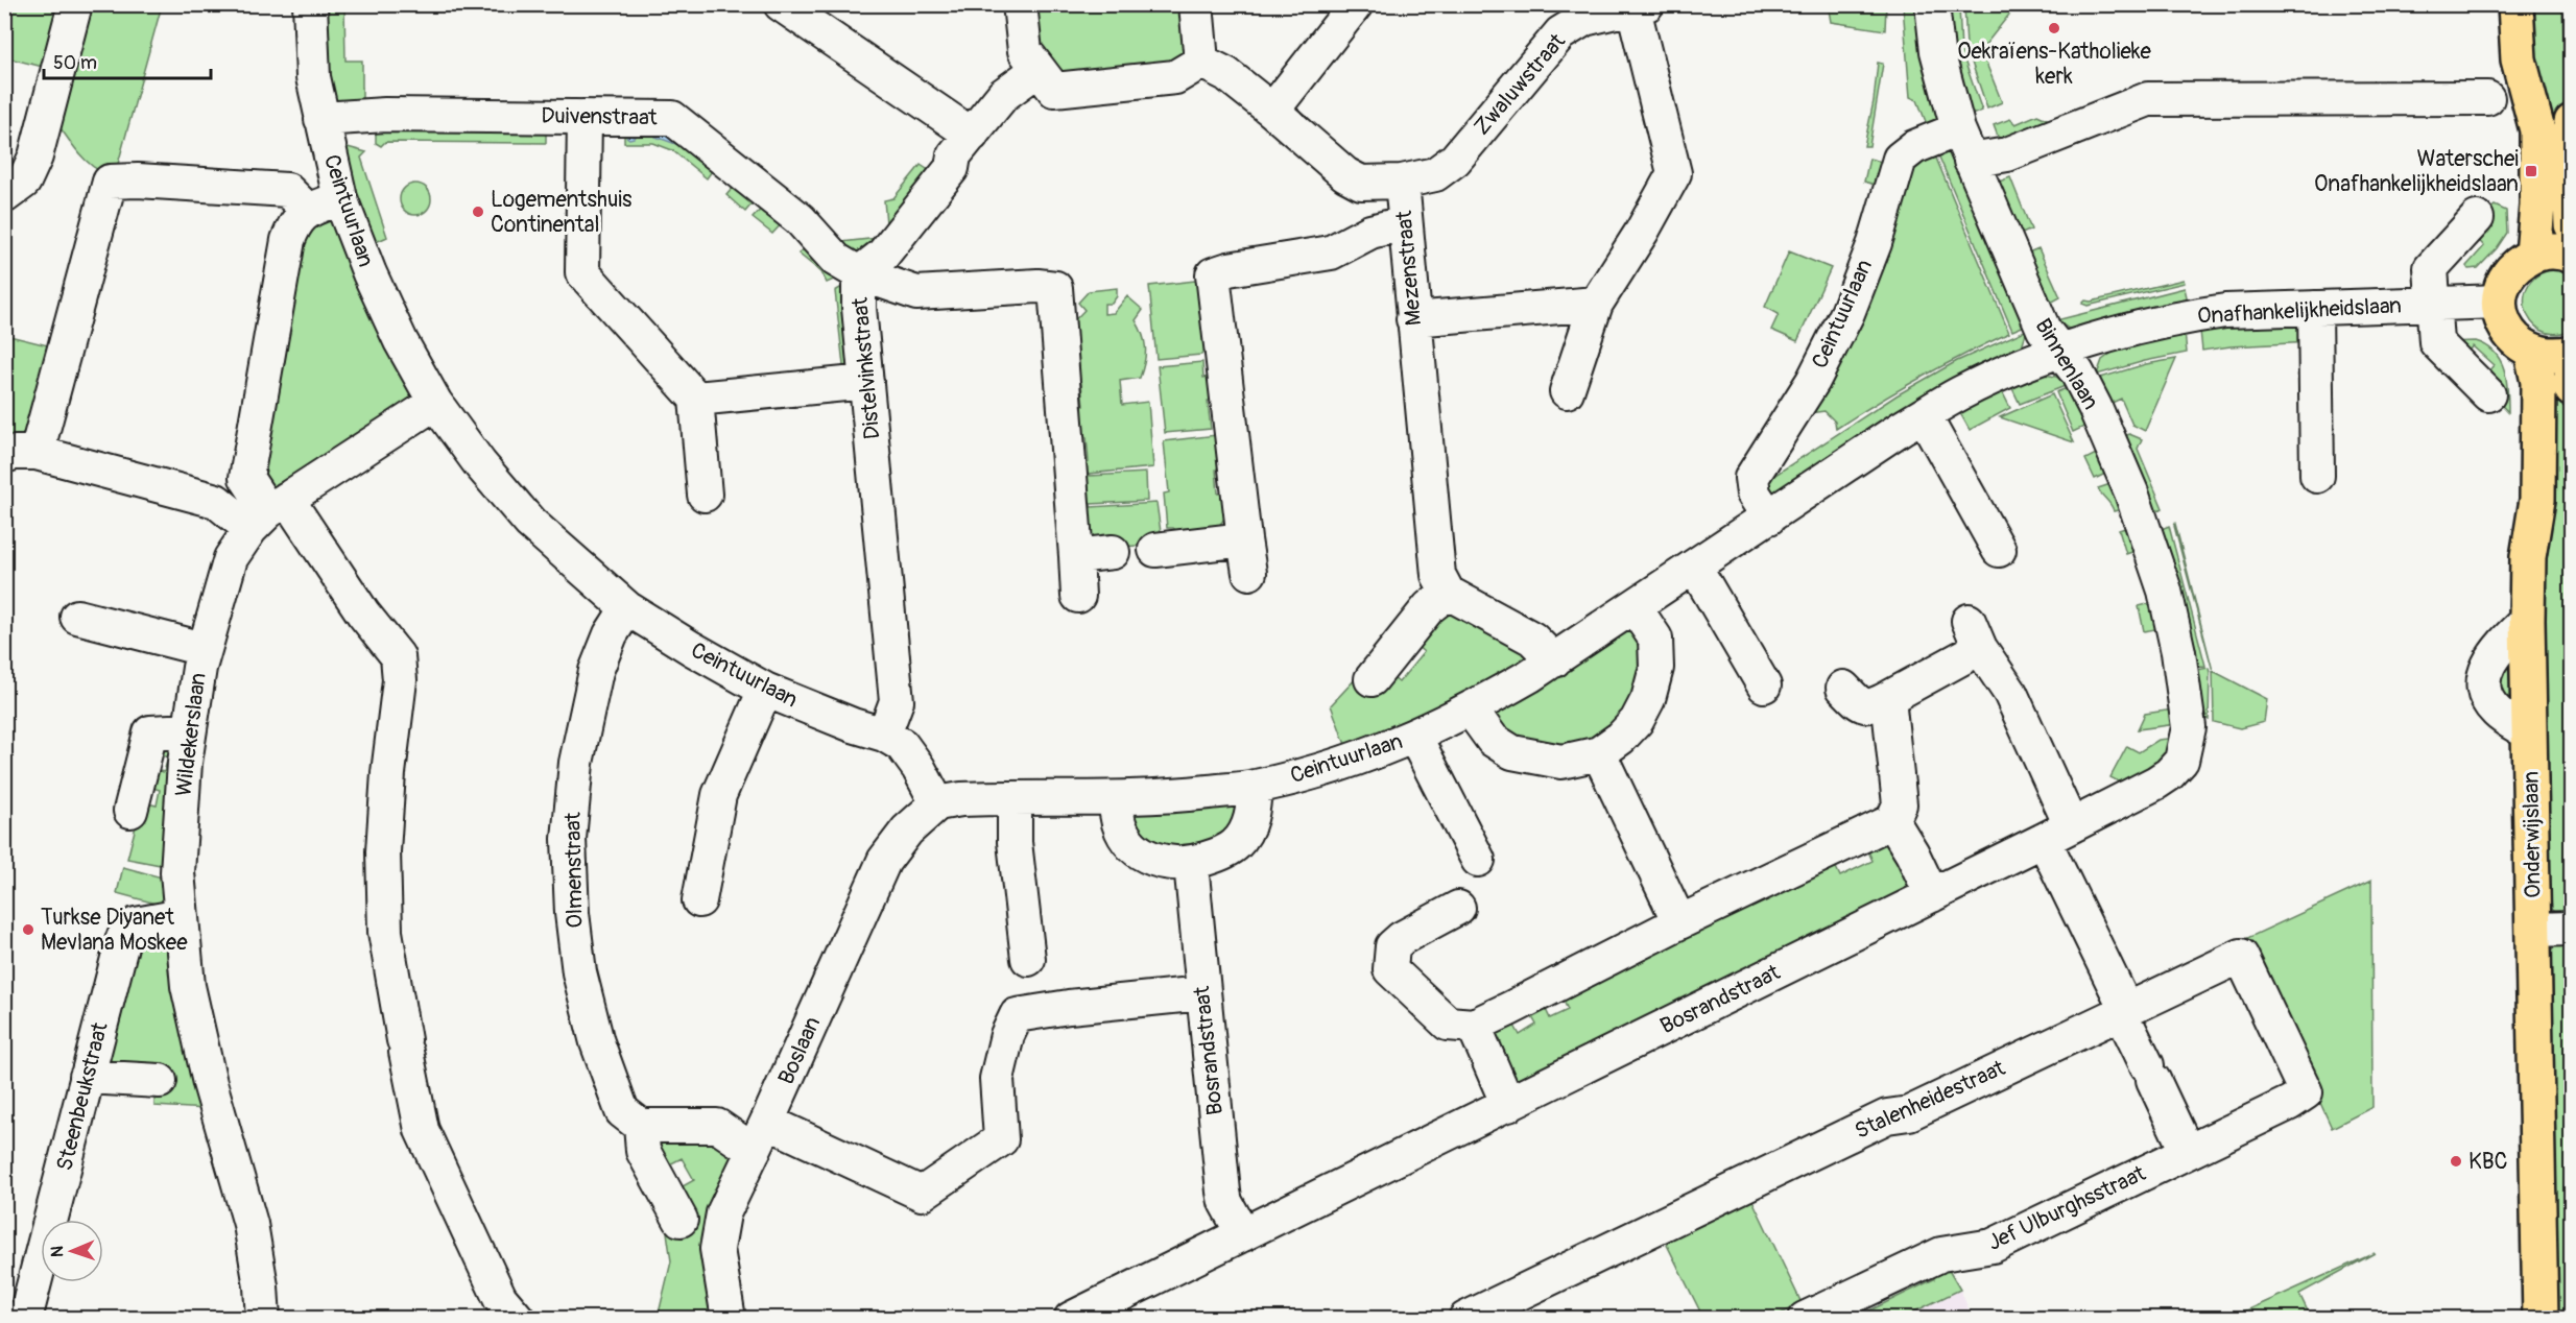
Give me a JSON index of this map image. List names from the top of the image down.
{
  "streets": {
    "main road": ["Onderwijslaan"],
    "street": [
      "Zwaluwstraat",
      "Duivenstraat",
      "Ceintuurlaan",
      "Mezenstraat",
      "Onafhankelijkheidslaan",
      "Binnenlaan",
      "Distelvinkstraat",
      "Wildekerslaan",
      "Olmenstraat",
      "Bosrandstraat",
      "Boslaan",
      "Steenbeukstraat",
      "Stalenheidestraat",
      "Jef Ulburghsstraat"
    ]
  },
  "crossings": [
    ["Zwaluwstraat", "Mezenstraat"],
    ["Duivenstraat", "Ceintuurlaan"],
    ["Duivenstraat", "Distelvinkstraat"],
    ["Ceintuurlaan", "Onafhankelijkheidslaan"],
    ["Ceintuurlaan", "Binnenlaan"],
    ["Ceintuurlaan", "Distelvinkstraat"],
    ["Ceintuurlaan", "Olmenstraat"],
    ["Ceintuurlaan", "Boslaan"],
    ["Onafhankelijkheidslaan", "Binnenlaan"],
    ["Binnenlaan", "Bosrandstraat"],
    ["Wildekerslaan", "Steenbeukstraat"],
    ["Stalenheidestraat", "Jef Ulburghsstraat"]
  ],
  "places": {
    "other": [
      "Oekraïens-Katholieke kerk",
      "Logementshuis Continental",
      "Turkse Diyanet Mevlana Moskee",
      "KBC"
    ],
    "transit": ["Waterschei Onafhankelijkheidslaan"]
  },
  "scale_bar": "50 m",
  "north": "left"
}
